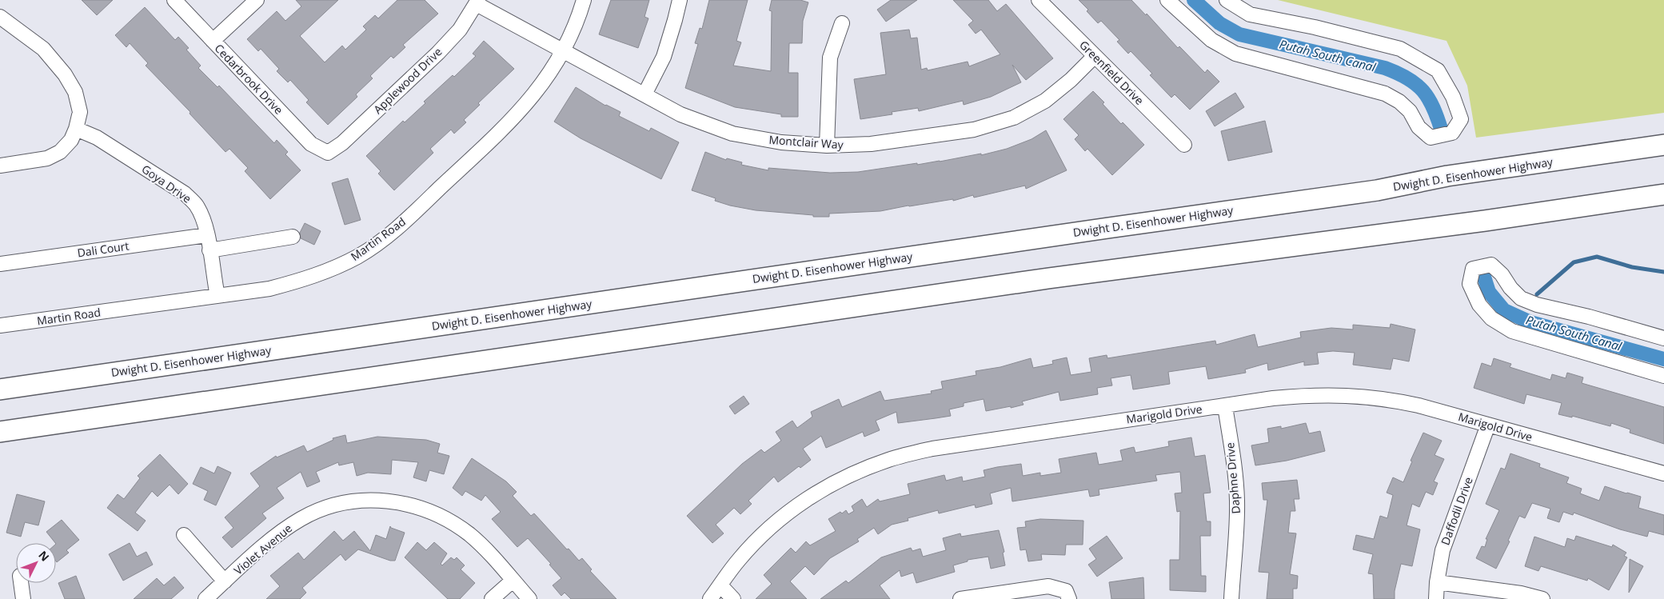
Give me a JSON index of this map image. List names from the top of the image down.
{
  "streets": {
    "highway": ["Dwight D. Eisenhower Highway"],
    "street": [
      "Greenfield Drive",
      "Cedarbrook Drive",
      "Applewood Drive",
      "Montclair Way",
      "Goya Drive",
      "Martin Road",
      "Dali Court",
      "Marigold Drive",
      "Daphne Drive",
      "Daffodil Drive",
      "Violet Avenue"
    ]
  },
  "crossings": [
    ["Greenfield Drive", "Montclair Way"],
    ["Cedarbrook Drive", "Applewood Drive"],
    ["Applewood Drive", "Montclair Way"],
    ["Montclair Way", "Martin Road"],
    ["Goya Drive", "Martin Road"],
    ["Goya Drive", "Dali Court"],
    ["Marigold Drive", "Daphne Drive"],
    ["Marigold Drive", "Daffodil Drive"]
  ],
  "water": ["Putah South Canal"],
  "north": "top right"
}
